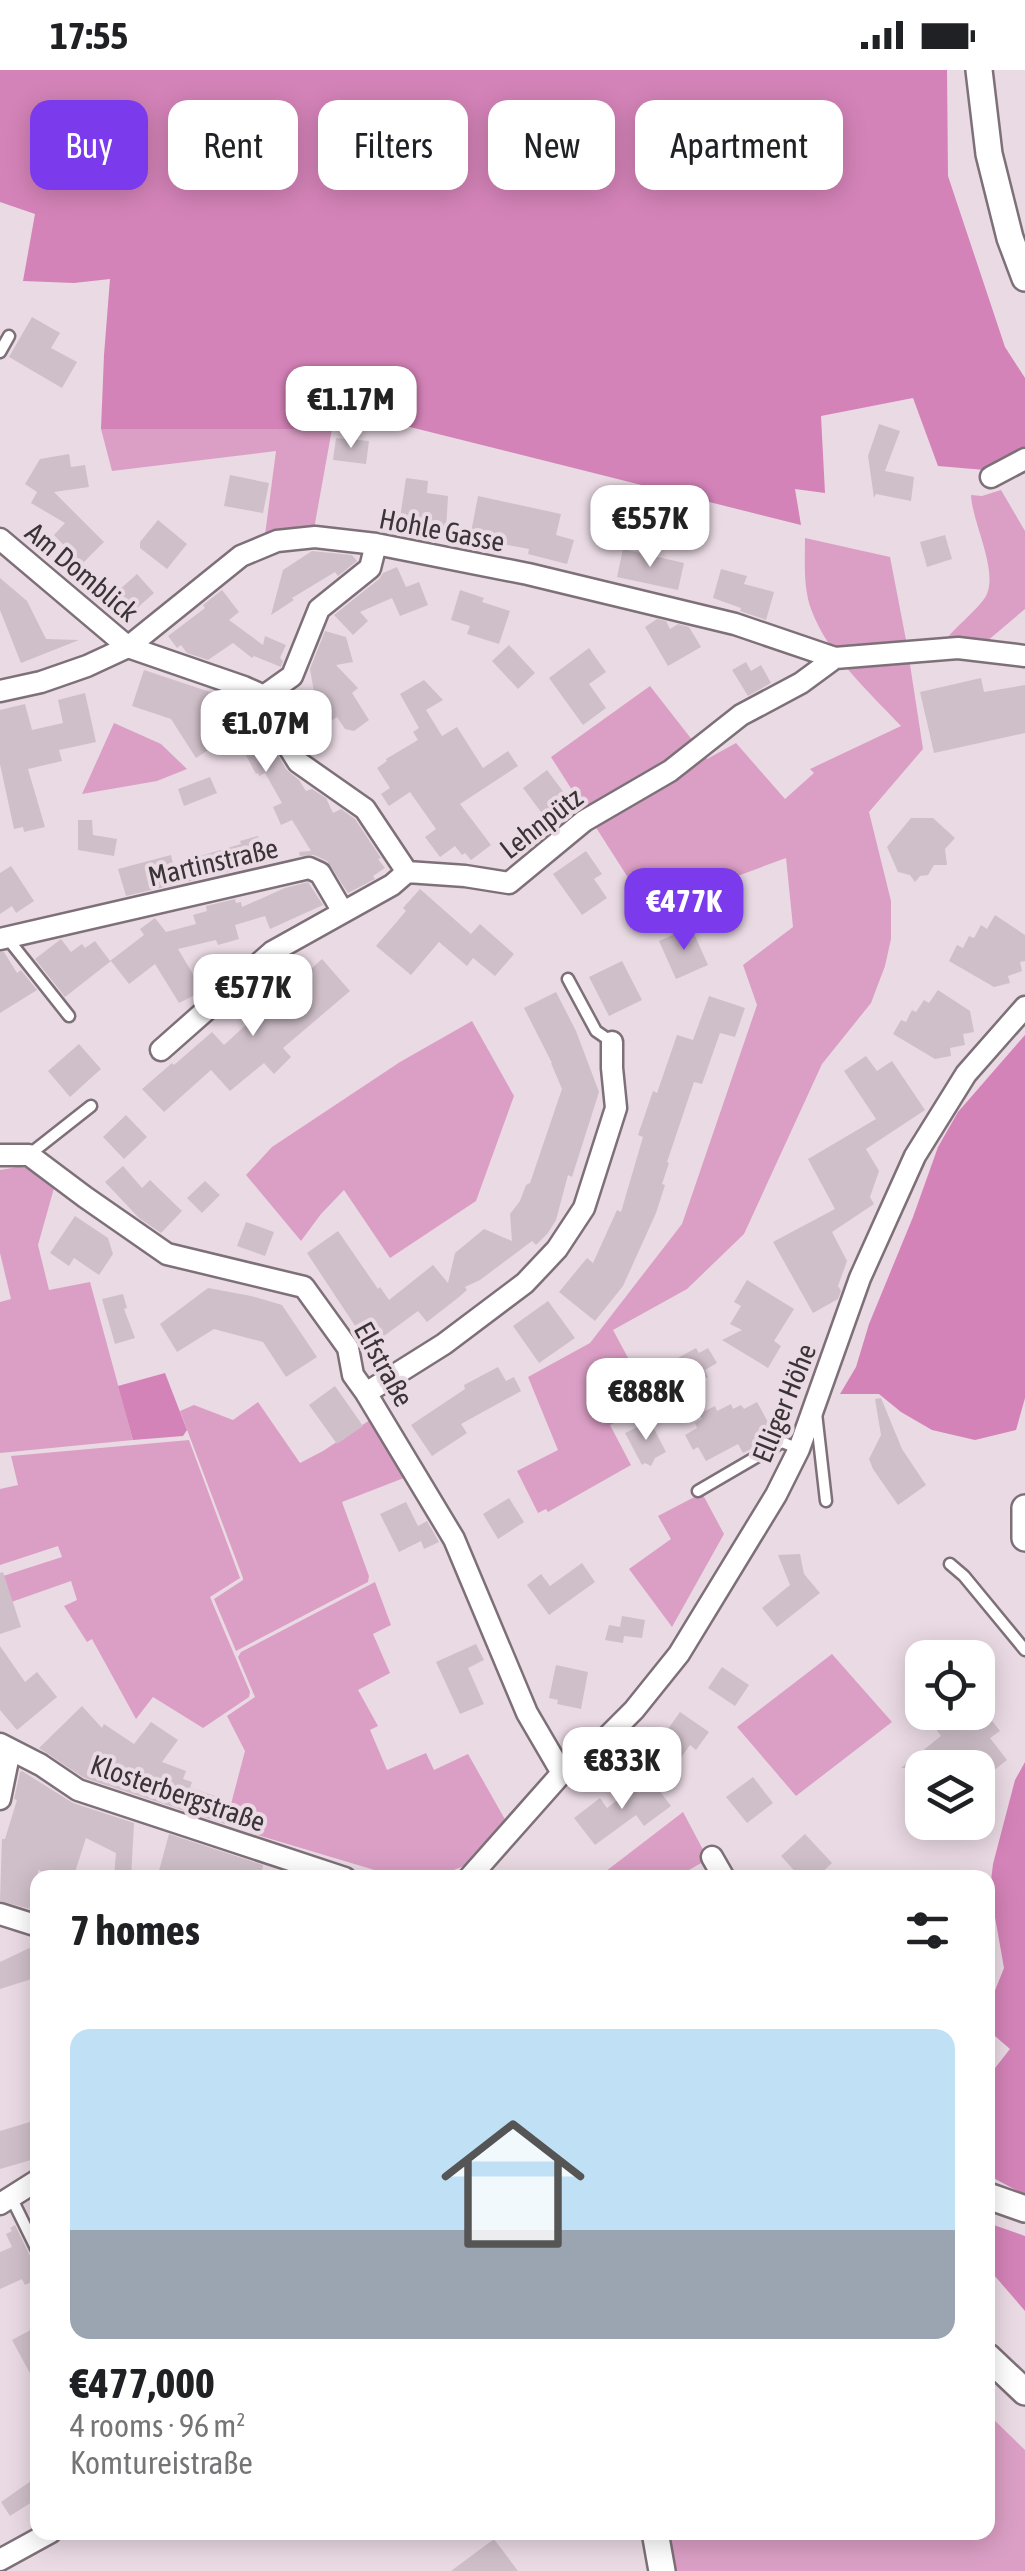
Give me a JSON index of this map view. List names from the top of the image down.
{
  "streets": {
    "street": [
      "Hohle Gasse",
      "Am Domblick",
      "Lehnpütz",
      "Martinstraße",
      "Elfstraße",
      "Elliger Höhe",
      "Klosterbergstraße"
    ]
  },
  "crossings": [
    ["Hohle Gasse", "Am Domblick"],
    ["Hohle Gasse", "Lehnpütz"],
    ["Elfstraße", "Elliger Höhe"]
  ],
  "page": {
    "status": "17:55",
    "chip": [
      "Buy",
      "Rent",
      "Filters",
      "New",
      "Apartment"
    ],
    "price": [
      "€1.17M",
      "€557K",
      "€1.07M",
      "€477K",
      "€577K",
      "€888K",
      "€833K"
    ],
    "heading": "7 homes",
    "list": [
      {
        "name": "€477,000",
        "note": "4 rooms · 96 m² · Komtureistraße"
      }
    ]
  }
}
